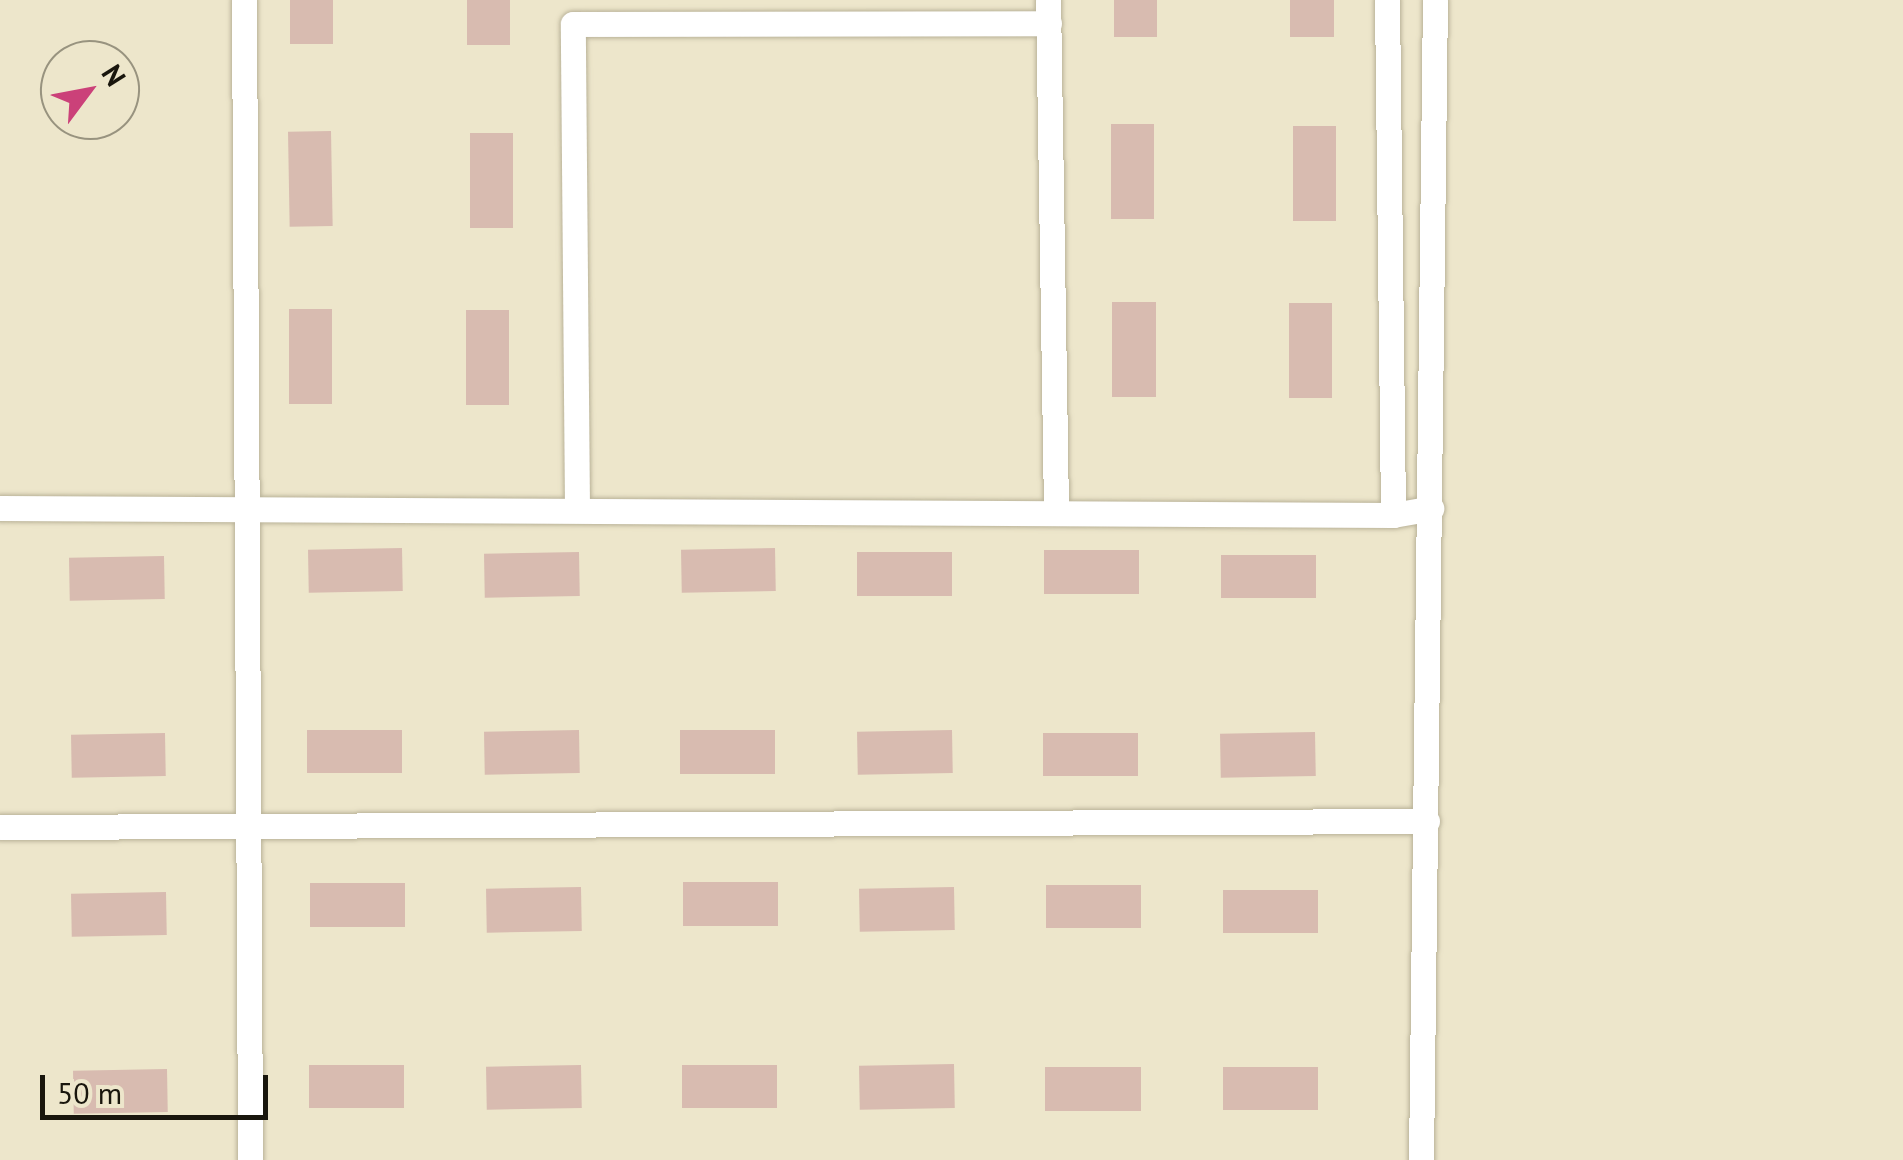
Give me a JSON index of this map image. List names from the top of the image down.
{
  "scale_bar": "50 m",
  "north": "top right"
}
